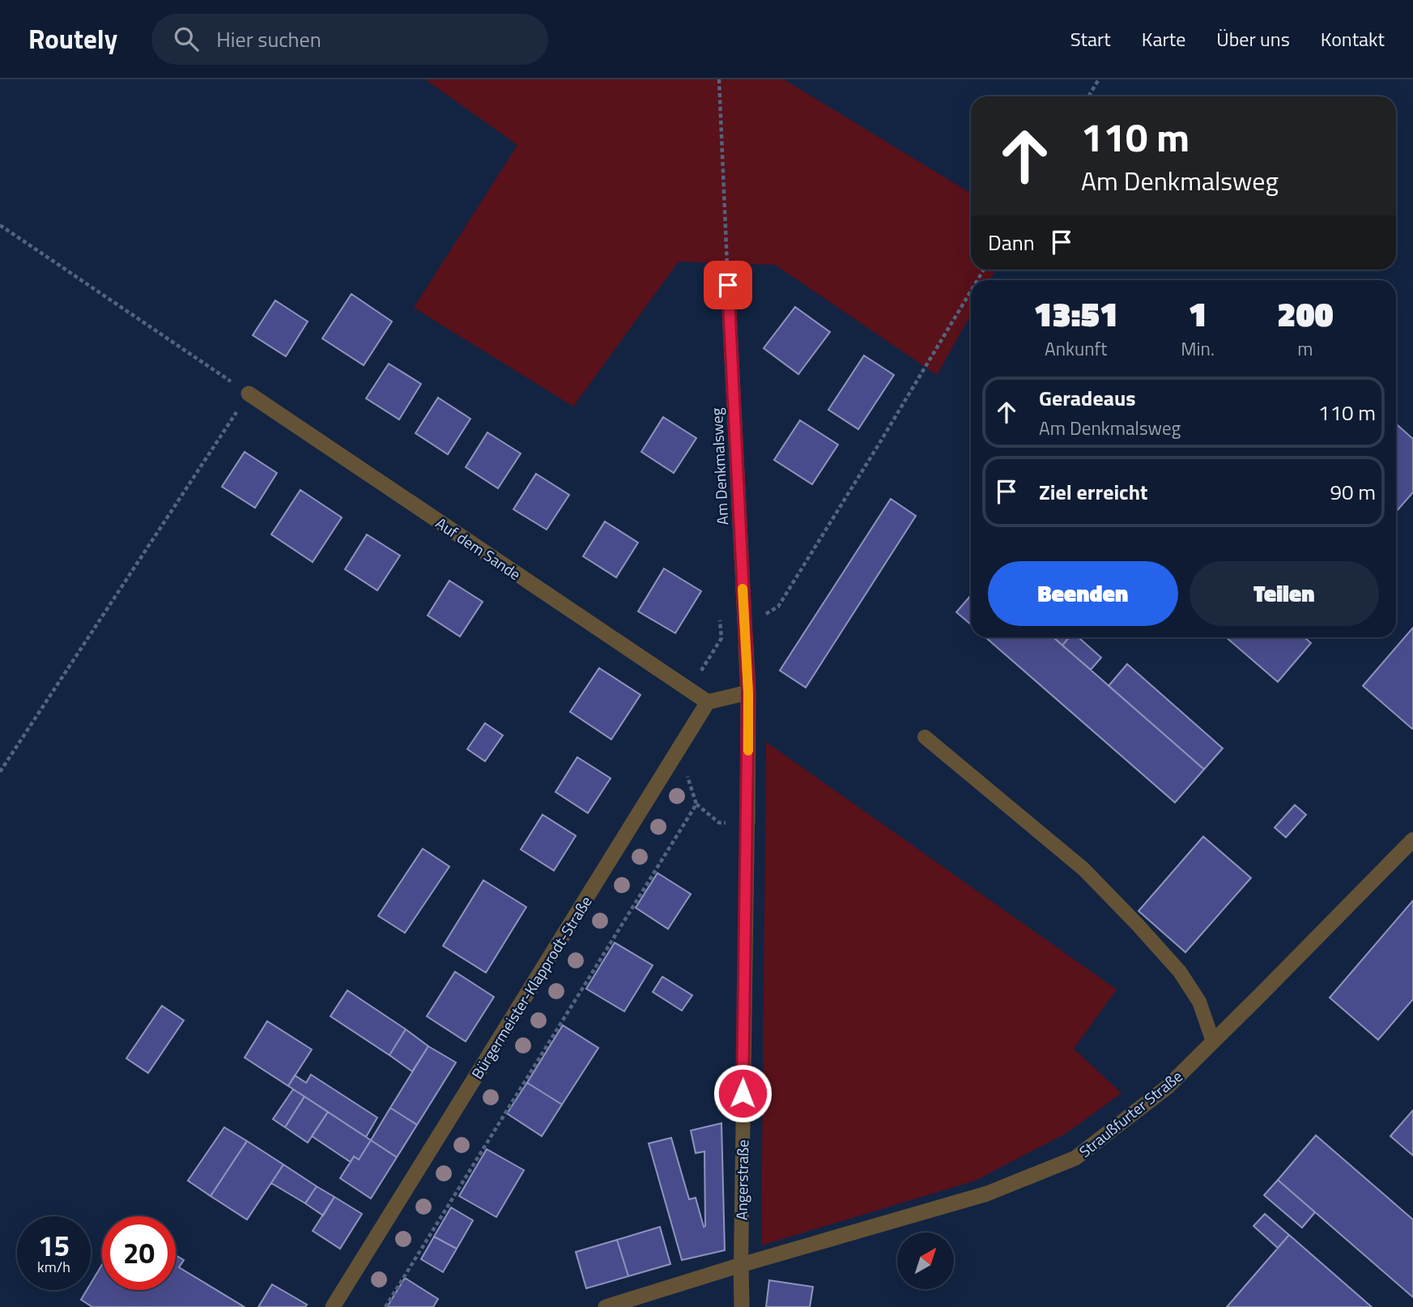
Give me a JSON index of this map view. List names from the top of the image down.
{
  "streets": {
    "street": [
      "Auf dem Sande",
      "Bürgermeister-Klapprodt-Straße",
      "Straußfurter Straße",
      "Angerstraße"
    ],
    "lane": ["Am Denkmalsweg"]
  },
  "crossings": [
    ["Am Denkmalsweg", "Angerstraße"],
    ["Auf dem Sande", "Bürgermeister-Klapprodt-Straße"],
    ["Straußfurter Straße", "Angerstraße"]
  ],
  "north": "top right",
  "page": {
    "header": "Routely",
    "search": "Hier suchen",
    "nav": [
      "Start",
      "Karte",
      "Über uns",
      "Kontakt"
    ],
    "turn": ["110 m", "Am Denkmalsweg"],
    "then": "Dann",
    "eta": [
      "13:51",
      "Ankunft",
      "1",
      "Min.",
      "200",
      "m"
    ],
    "list": [
      {
        "name": "Geradeaus",
        "note": "Am Denkmalsweg",
        "value": "110 m"
      },
      {
        "name": "Ziel erreicht",
        "value": "90 m"
      }
    ],
    "buttons": ["Beenden", "Teilen"],
    "speed": "15 km/h",
    "limit": "20"
  }
}
